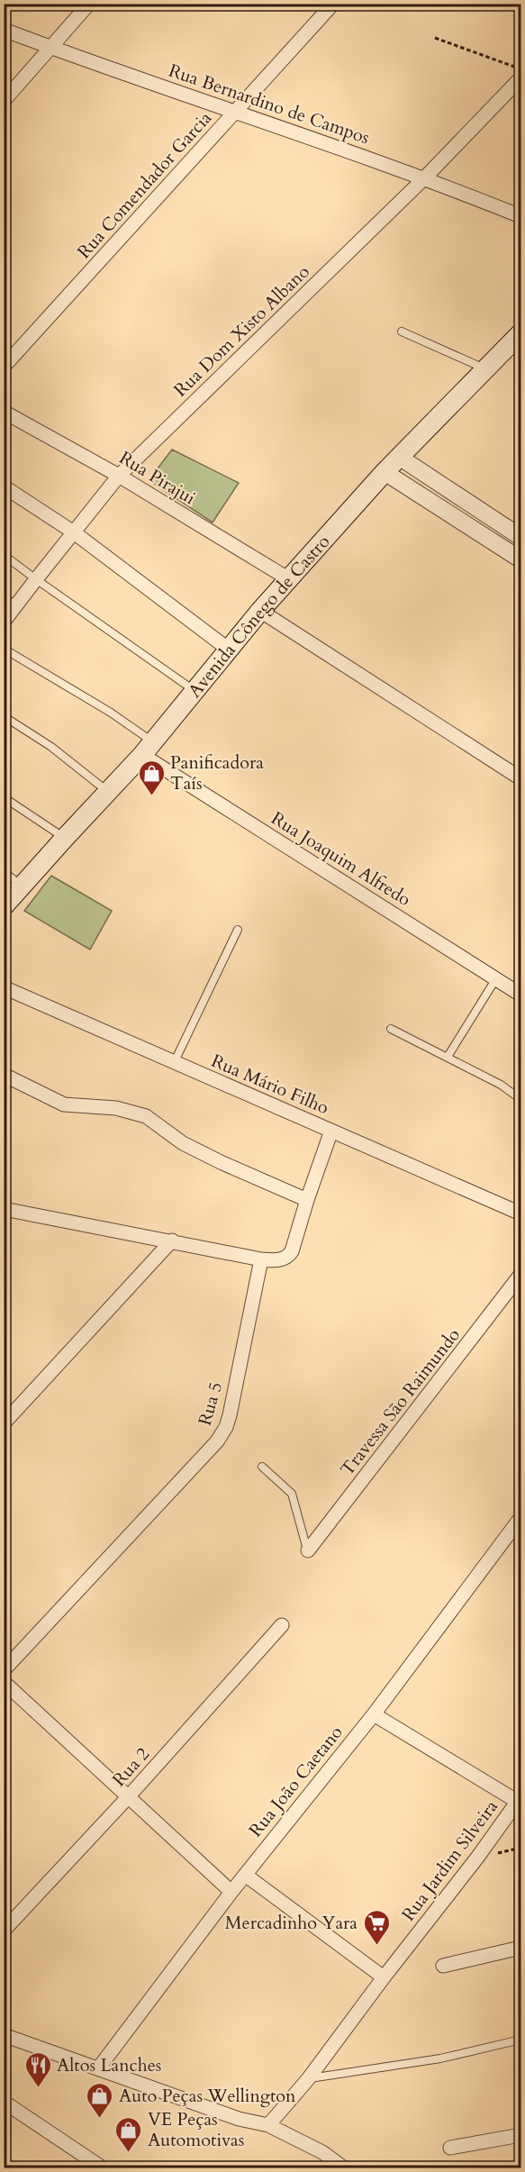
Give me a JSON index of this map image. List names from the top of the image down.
{
  "streets": {
    "main road": ["Avenida Cônego de Castro"],
    "street": [
      "Rua Bernardino de Campos",
      "Rua Comendador Garcia",
      "Rua Dom Xisto Albano",
      "Rua Pirajui",
      "Rua Joaquim Alfredo",
      "Rua Mário Filho",
      "Travessa São Raimundo",
      "Rua 5",
      "Rua 2",
      "Rua João Caetano",
      "Rua Jardim Silveira"
    ]
  },
  "crossings": [
    ["Rua Bernardino de Campos", "Rua Comendador Garcia"],
    ["Rua Bernardino de Campos", "Rua Dom Xisto Albano"],
    ["Rua Dom Xisto Albano", "Rua Pirajui"],
    ["Rua Pirajui", "Avenida Cônego de Castro"],
    ["Avenida Cônego de Castro", "Rua Joaquim Alfredo"]
  ],
  "places": {
    "shop": ["Panificadora Taís", "Auto Peças Wellington", "VE Peças Automotivas"],
    "supermarket": ["Mercadinho Yara"],
    "restaurant": ["Altos Lanches"]
  }
}
